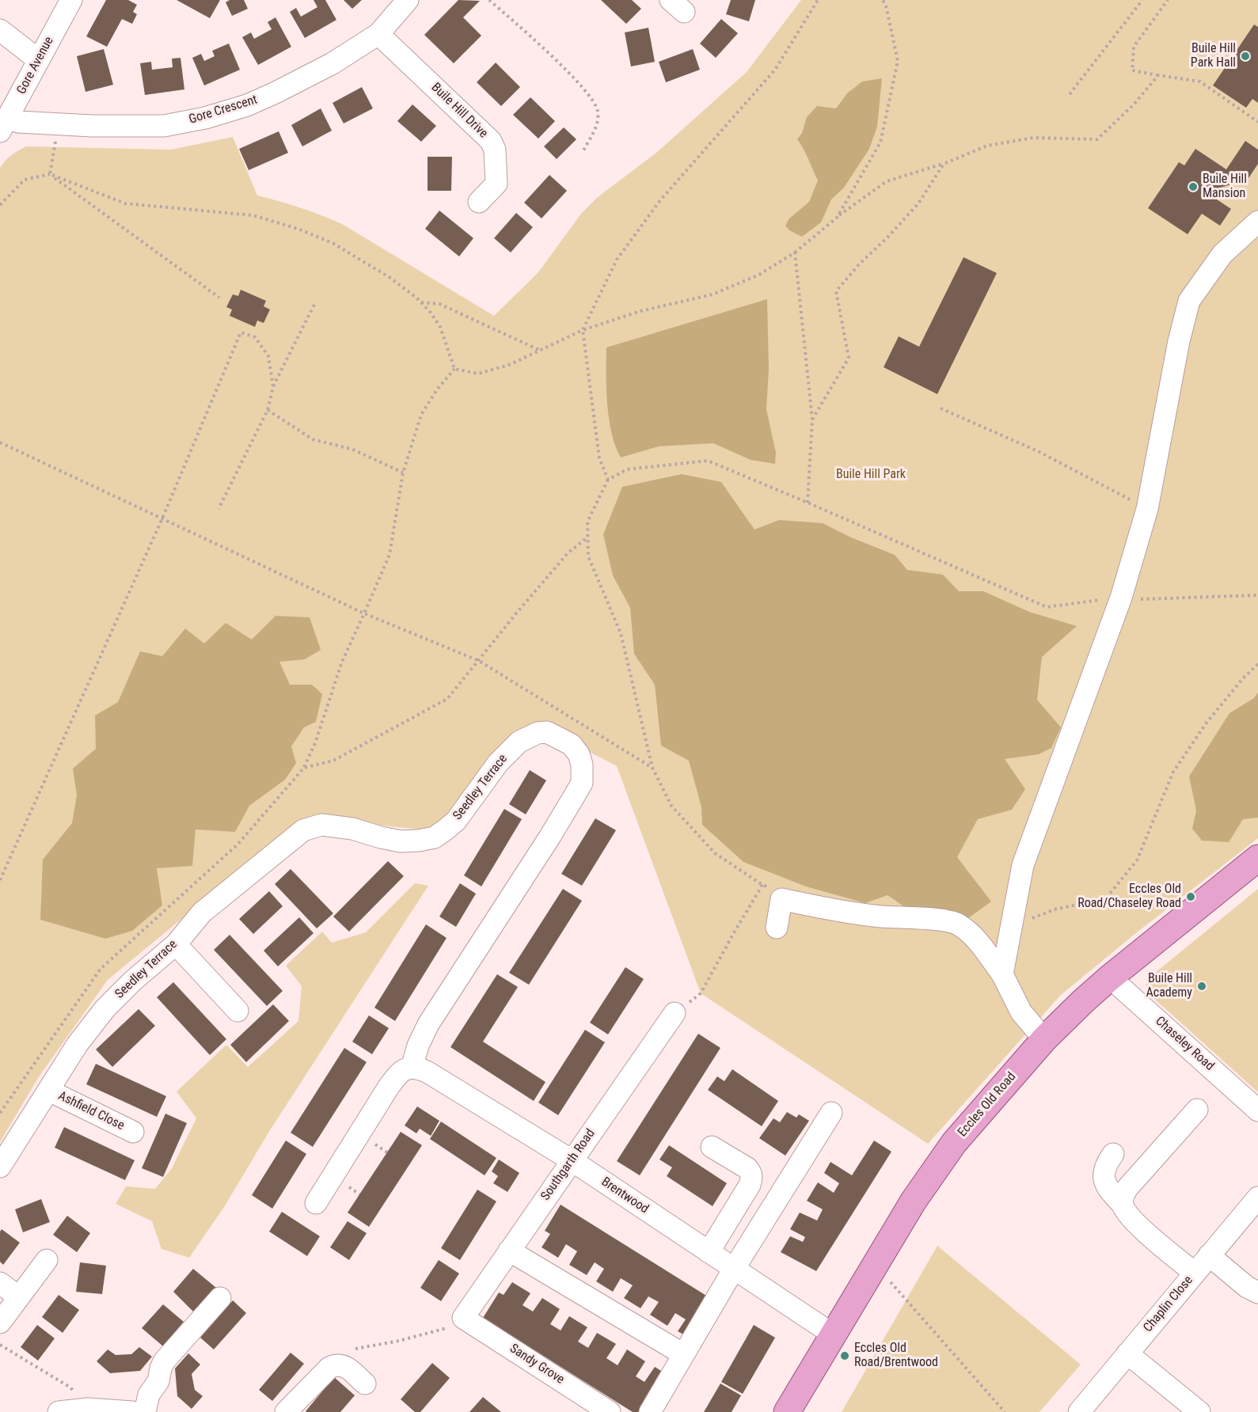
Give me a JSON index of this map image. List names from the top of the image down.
{
  "streets": {
    "main road": ["Eccles Old Road"],
    "street": [
      "Gore Avenue",
      "Gore Crescent",
      "Buile Hill Drive",
      "Seedley Terrace",
      "Chaseley Road",
      "Ashfield Close",
      "Southgarth Road",
      "Brentwood",
      "Chaplin Close",
      "Sandy Grove"
    ]
  },
  "crossings": [
    ["Gore Avenue", "Gore Crescent"],
    ["Gore Crescent", "Buile Hill Drive"],
    ["Seedley Terrace", "Ashfield Close"],
    ["Seedley Terrace", "Brentwood"],
    ["Chaseley Road", "Eccles Old Road"],
    ["Eccles Old Road", "Brentwood"],
    ["Southgarth Road", "Brentwood"],
    ["Southgarth Road", "Sandy Grove"]
  ],
  "parks": ["Buile Hill Park"],
  "places": [
    "Buile Hill Park Hall",
    "Buile Hill Mansion",
    "Eccles Old Road/Chaseley Road",
    "Buile Hill Academy",
    "Eccles Old Road/Brentwood"
  ]
}
